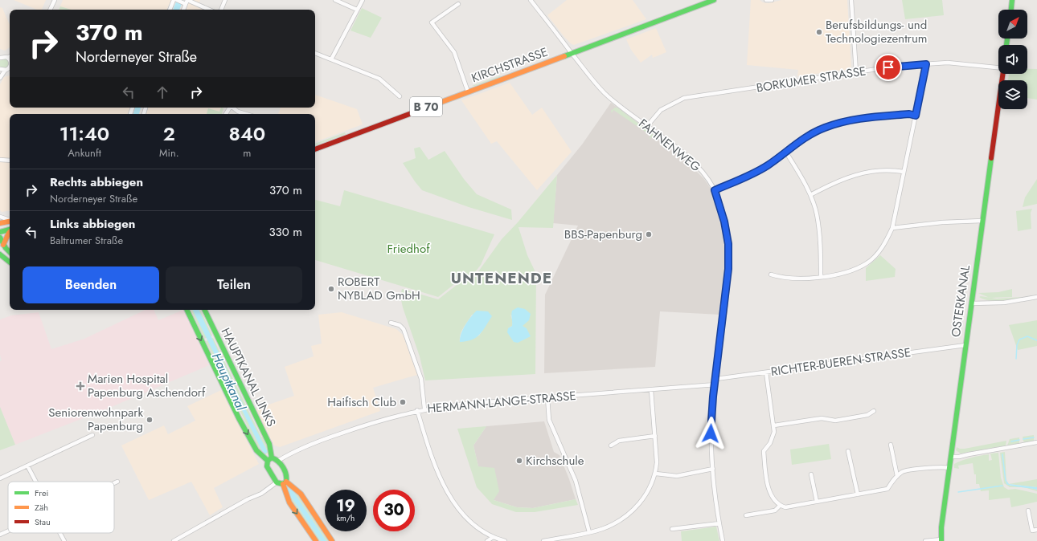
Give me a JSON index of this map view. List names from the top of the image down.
{
  "streets": {
    "main road": [
      "KIRCHSTRASSE",
      "B 70",
      "OSTERKANAL",
      "HAUPTKANAL LINKS"
    ],
    "street": [
      "BORKUMER STRASSE",
      "FAHNENWEG",
      "RICHTER-BUEREN-STRASSE",
      "HERMANN-LANGE-STRASSE"
    ]
  },
  "crossings": [
    ["KIRCHSTRASSE", "FAHNENWEG"],
    ["BORKUMER STRASSE", "FAHNENWEG"],
    ["FAHNENWEG", "RICHTER-BUEREN-STRASSE"],
    ["FAHNENWEG", "HERMANN-LANGE-STRASSE"],
    ["OSTERKANAL", "RICHTER-BUEREN-STRASSE"]
  ],
  "districts": ["UNTENENDE"],
  "water": ["Hauptkanal"],
  "parks": ["Friedhof"],
  "places": {
    "other": [
      "Berufsbildungs- und Technologiezentrum",
      "BBS-Papenburg",
      "ROBERT NYBLAD GmbH",
      "Haifisch Club",
      "Seniorenwohnpark Papenburg",
      "Kirchschule"
    ],
    "health": ["Marien Hospital Papenburg Aschendorf"]
  },
  "legend": ["Frei", "Zäh", "Stau"],
  "north": "top right",
  "page": {
    "turn": ["370 m", "Norderneyer Straße"],
    "eta": [
      "11:40",
      "Ankunft",
      "2",
      "Min.",
      "840",
      "m"
    ],
    "list": [
      {
        "name": "Rechts abbiegen",
        "note": "Norderneyer Straße",
        "value": "370 m"
      },
      {
        "name": "Links abbiegen",
        "note": "Baltrumer Straße",
        "value": "330 m"
      }
    ],
    "buttons": ["Beenden", "Teilen"],
    "speed": "19 km/h",
    "limit": "30"
  }
}
